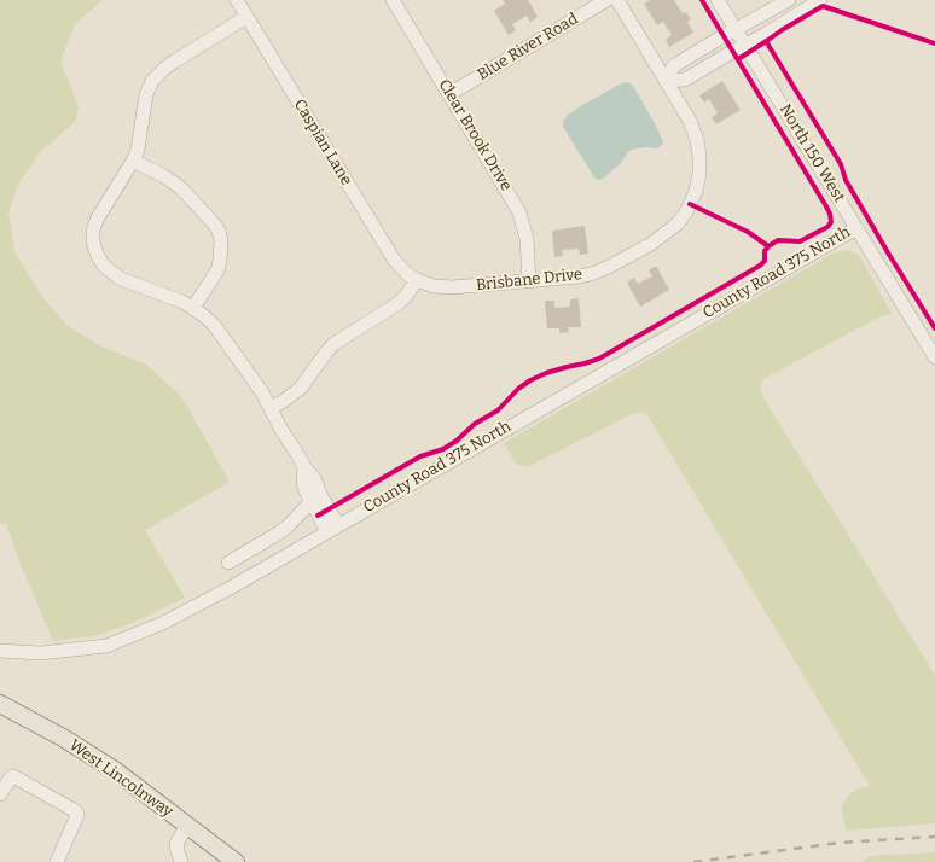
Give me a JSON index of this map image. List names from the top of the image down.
{
  "streets": {
    "main road": ["West Lincolnway"],
    "street": [
      "Blue River Road",
      "Clear Brook Drive",
      "Caspian Lane",
      "North 150 West",
      "County Road 375 North",
      "Brisbane Drive"
    ]
  },
  "crossings": [
    ["Blue River Road", "Clear Brook Drive"],
    ["Clear Brook Drive", "Brisbane Drive"],
    ["Caspian Lane", "Brisbane Drive"],
    ["North 150 West", "County Road 375 North"]
  ]
}
